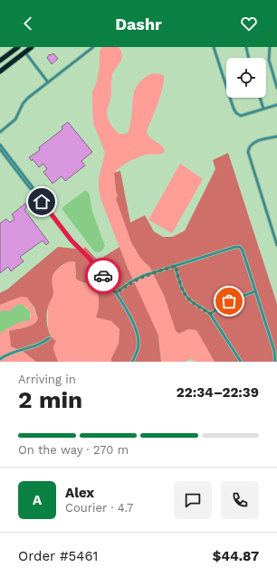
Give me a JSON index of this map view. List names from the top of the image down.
{
  "page": {
    "header": "Dashr",
    "heading": ["2 min", "Arriving in", "22:34–22:39"],
    "panel": [
      "Alex",
      "Courier · 4.7",
      "Order #5461",
      "$44.87"
    ],
    "bar": "On the way · 270 m",
    "round": "A"
  }
}
